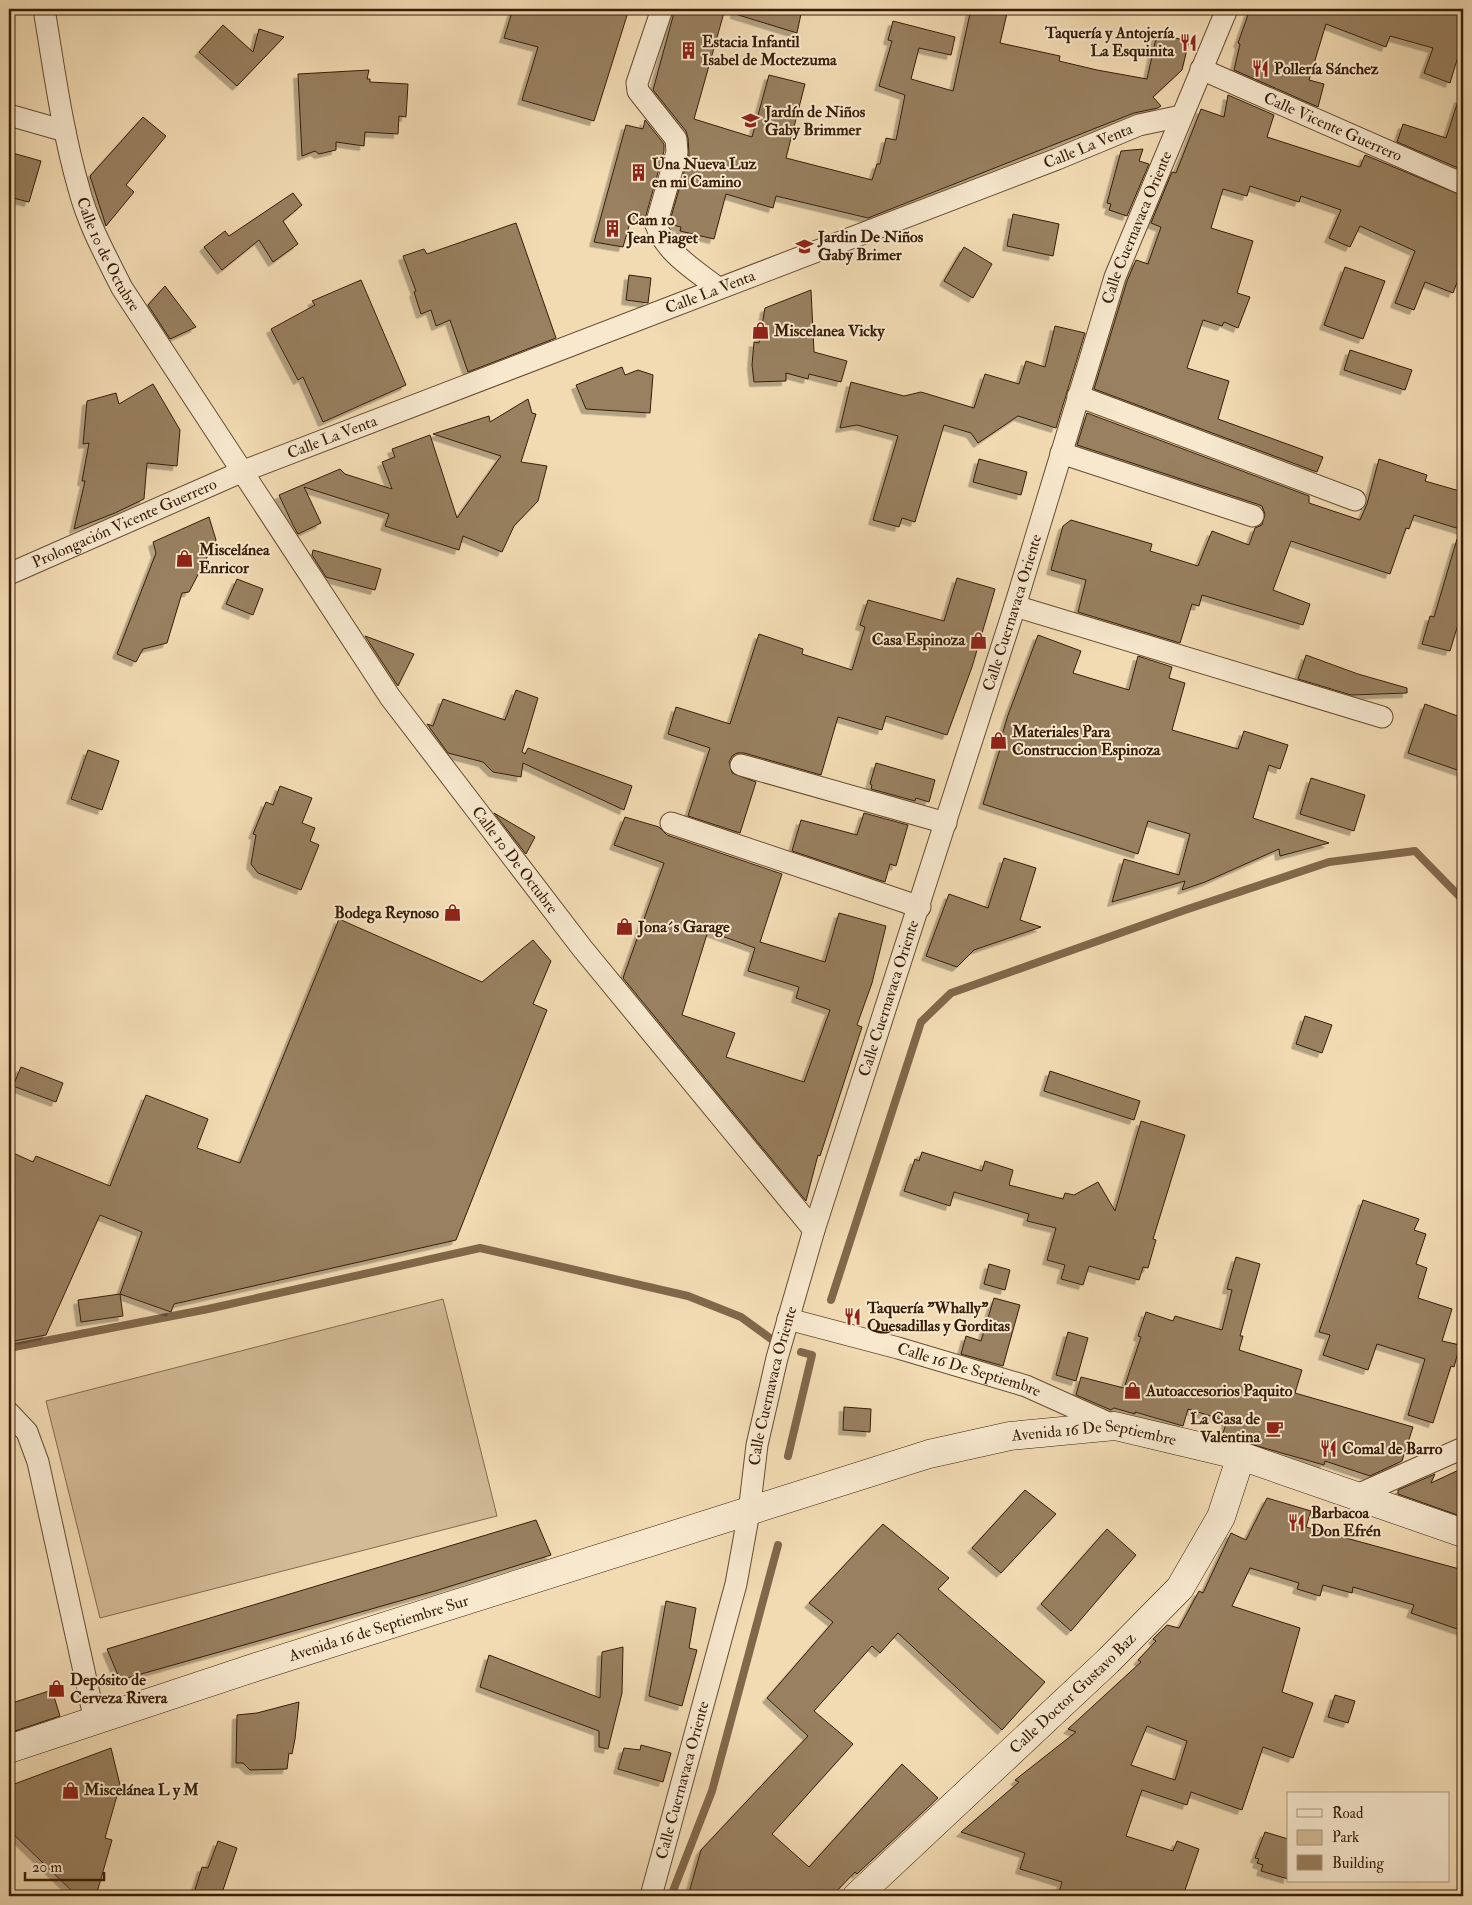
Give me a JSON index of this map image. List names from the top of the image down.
{
  "streets": {
    "main road": ["Avenida 16 De Septiembre", "Avenida 16 de Septiembre Sur", "Calle Doctor Gustavo Baz"],
    "street": [
      "Calle Vicente Guerrero",
      "Calle La Venta",
      "Calle Cuernavaca Oriente",
      "Calle 10 de Octubre",
      "Prolongación Vicente Guerrero",
      "Calle 10 De Octubre",
      "Calle 16 De Septiembre"
    ]
  },
  "crossings": [
    ["Calle Vicente Guerrero", "Calle Cuernavaca Oriente"],
    ["Calle La Venta", "Calle Cuernavaca Oriente"],
    ["Calle La Venta", "Calle 10 de Octubre"],
    ["Calle La Venta", "Prolongación Vicente Guerrero"],
    ["Calle La Venta", "Calle 10 De Octubre"],
    ["Calle Cuernavaca Oriente", "Calle 10 De Octubre"],
    ["Calle Cuernavaca Oriente", "Calle 16 De Septiembre"],
    ["Calle Cuernavaca Oriente", "Avenida 16 De Septiembre"],
    ["Calle Cuernavaca Oriente", "Avenida 16 de Septiembre Sur"],
    ["Calle 10 de Octubre", "Prolongación Vicente Guerrero"],
    ["Calle 10 de Octubre", "Calle 10 De Octubre"],
    ["Prolongación Vicente Guerrero", "Calle 10 De Octubre"],
    ["Calle 16 De Septiembre", "Avenida 16 De Septiembre"],
    ["Avenida 16 De Septiembre", "Avenida 16 de Septiembre Sur"],
    ["Avenida 16 De Septiembre", "Calle Doctor Gustavo Baz"]
  ],
  "places": {
    "restaurant": [
      "Taquería y Antojería La Esquinita",
      "Pollería Sánchez",
      "Taquería \"Whally\" Quesadillas y Gorditas",
      "Comal de Barro",
      "Barbacoa Don Efrén"
    ],
    "building": ["Estacia Infantil Isabel de Moctezuma", "Una Nueva Luz en mi Camino", "Cam 10 Jean Piaget"],
    "school or university": ["Jardín de Niños Gaby Brimmer", "Jardin De Niños Gaby Brimer"],
    "shop": [
      "Miscelanea Vicky",
      "Miscelánea Enricor",
      "Casa Espinoza",
      "Materiales Para Construccion Espinoza",
      "Bodega Reynoso",
      "Jona´s Garage",
      "Autoaccesorios Paquito",
      "Depósito de Cerveza Rivera",
      "Miscelánea L y M"
    ],
    "cafe": ["La Casa de Valentina"]
  },
  "legend": ["Road", "Park", "Building"],
  "scale_bar": "20 m"
}
